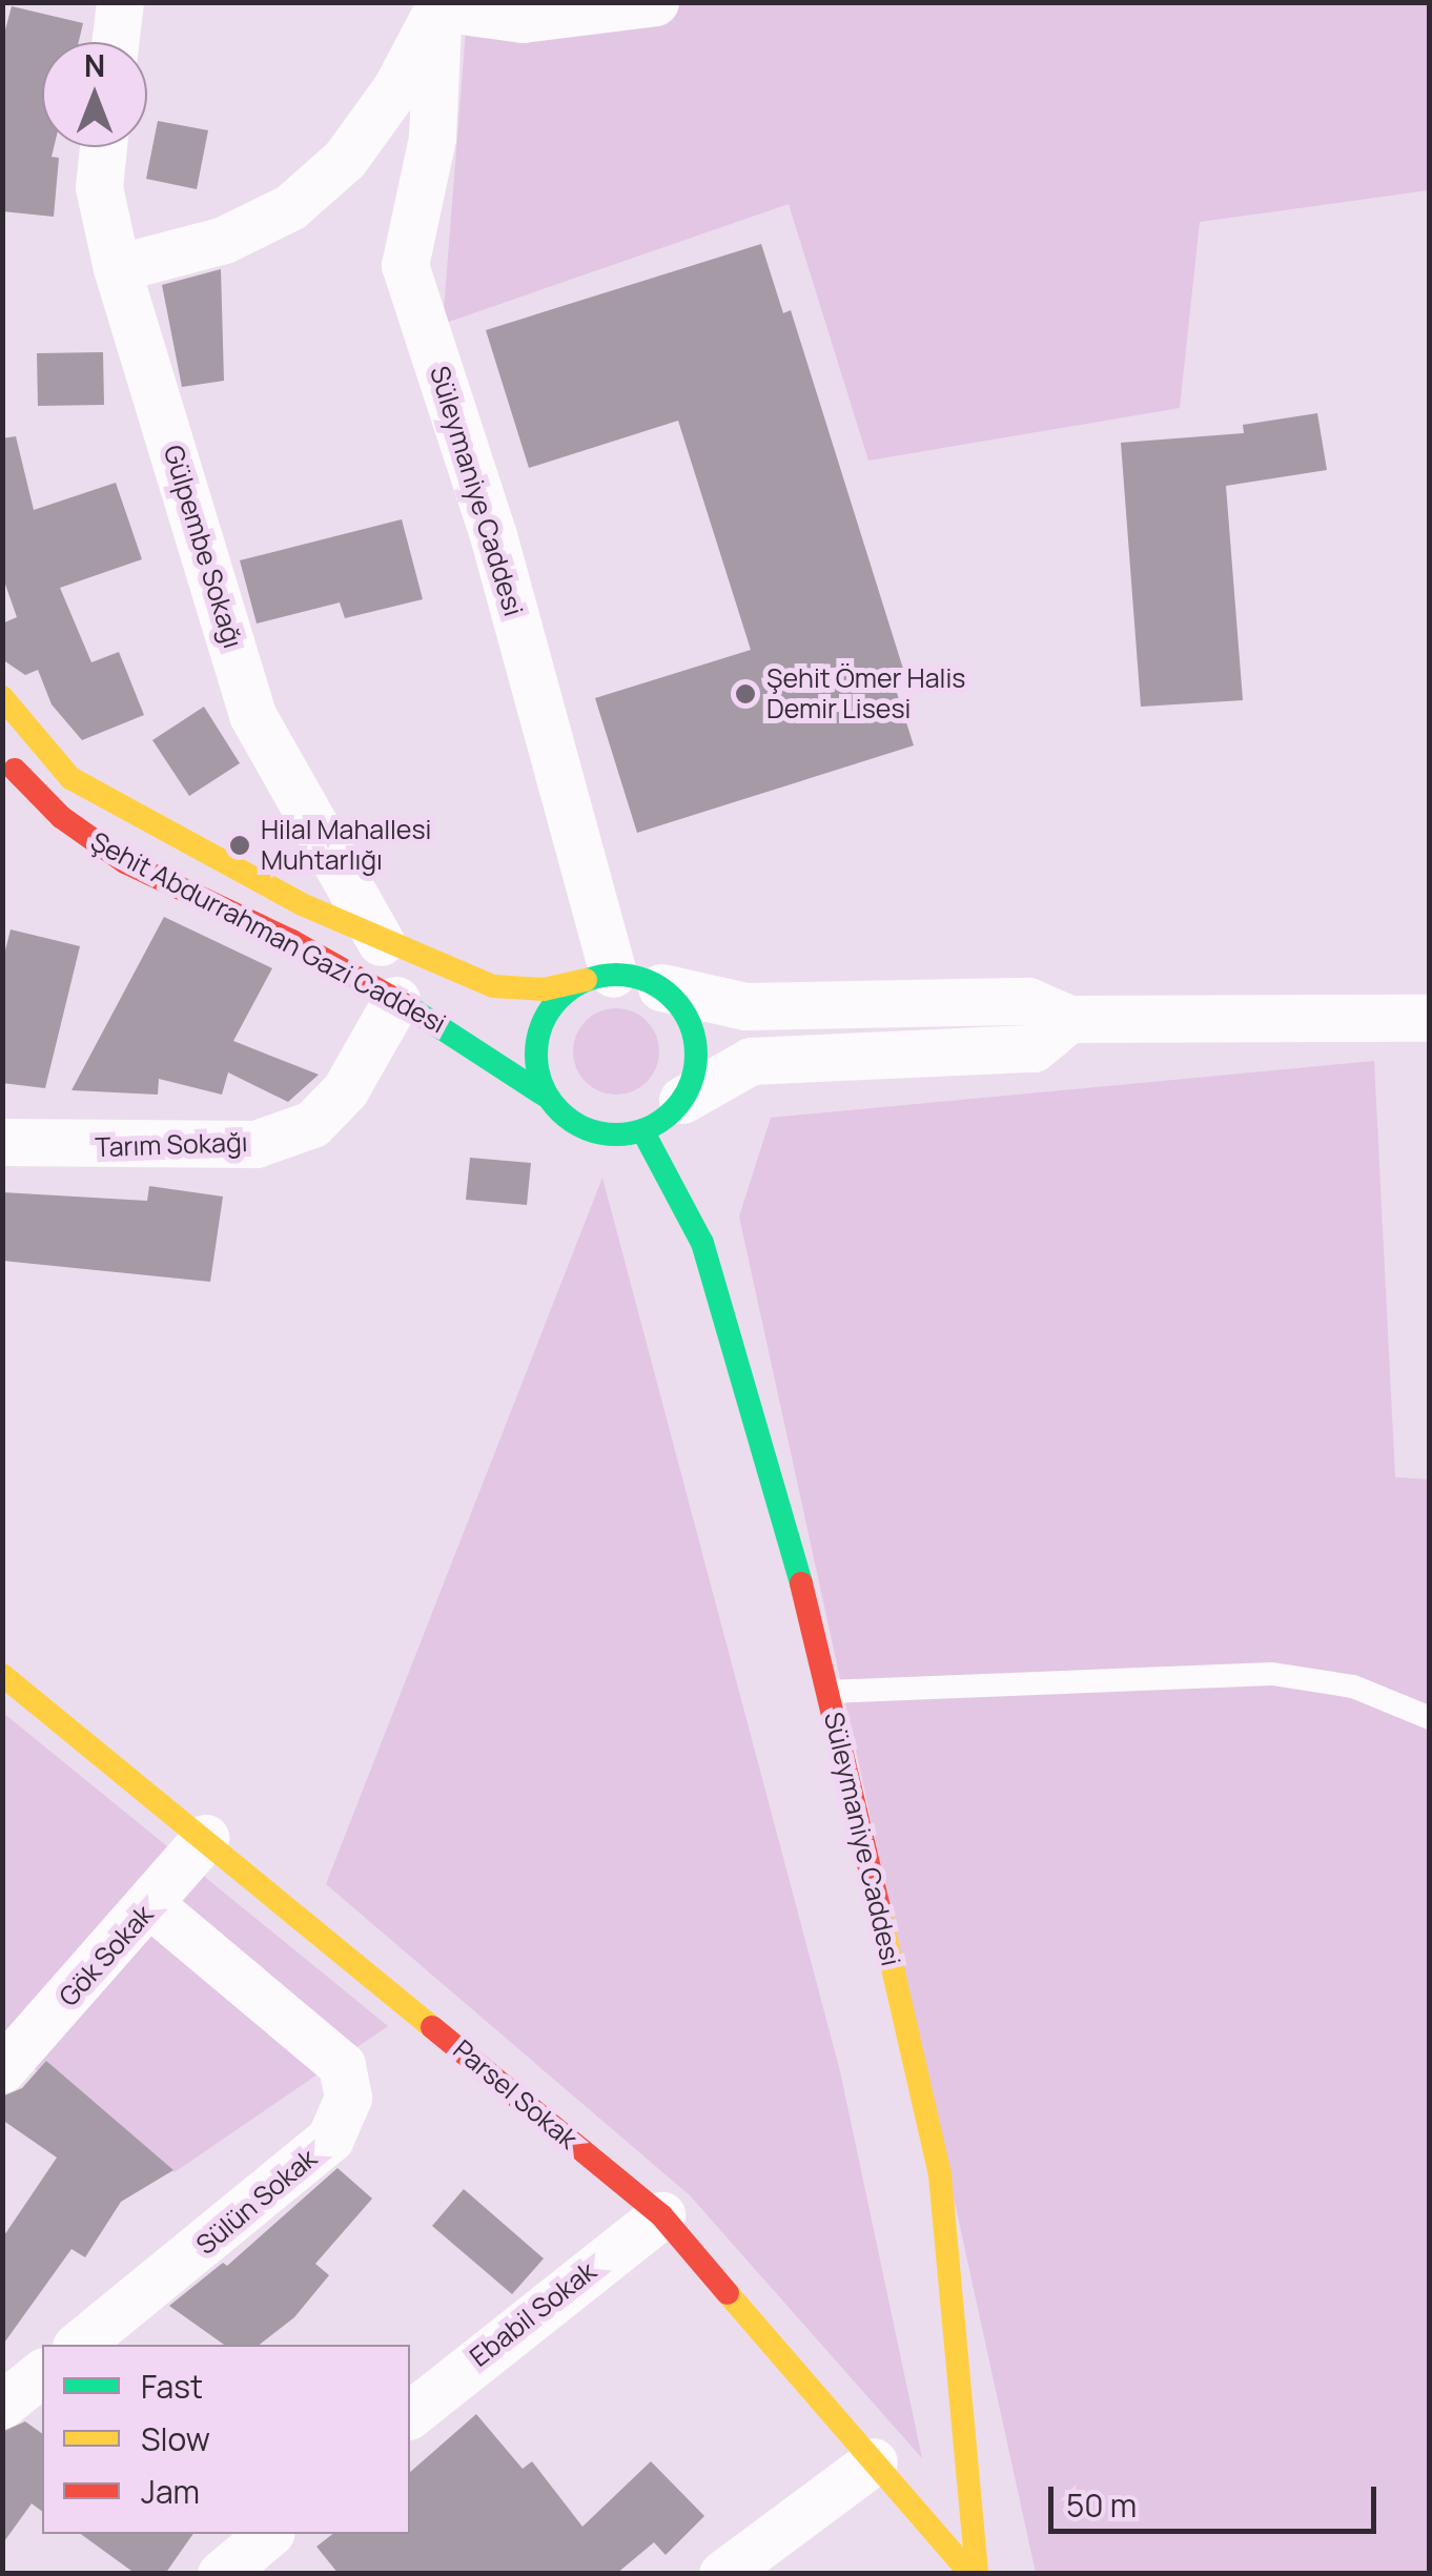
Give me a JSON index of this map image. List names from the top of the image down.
{
  "streets": {
    "street": [
      "Süleymaniye Caddesi",
      "Gülpembe Sokağı",
      "Şehit Abdurrahman Gazi Caddesi",
      "Tarım Sokağı",
      "Gök Sokak",
      "Parsel Sokak",
      "Sülün Sokak",
      "Ebabil Sokak"
    ]
  },
  "crossings": [
    ["Süleymaniye Caddesi", "Şehit Abdurrahman Gazi Caddesi"],
    ["Süleymaniye Caddesi", "Parsel Sokak"],
    ["Gülpembe Sokağı", "Şehit Abdurrahman Gazi Caddesi"],
    ["Şehit Abdurrahman Gazi Caddesi", "Tarım Sokağı"],
    ["Gök Sokak", "Parsel Sokak"],
    ["Gök Sokak", "Sülün Sokak"],
    ["Parsel Sokak", "Ebabil Sokak"]
  ],
  "places": ["Şehit Ömer Halis Demir Lisesi", "Hilal Mahallesi Muhtarlığı"],
  "legend": ["Fast", "Slow", "Jam"],
  "scale_bar": "50 m",
  "north": "top"
}
